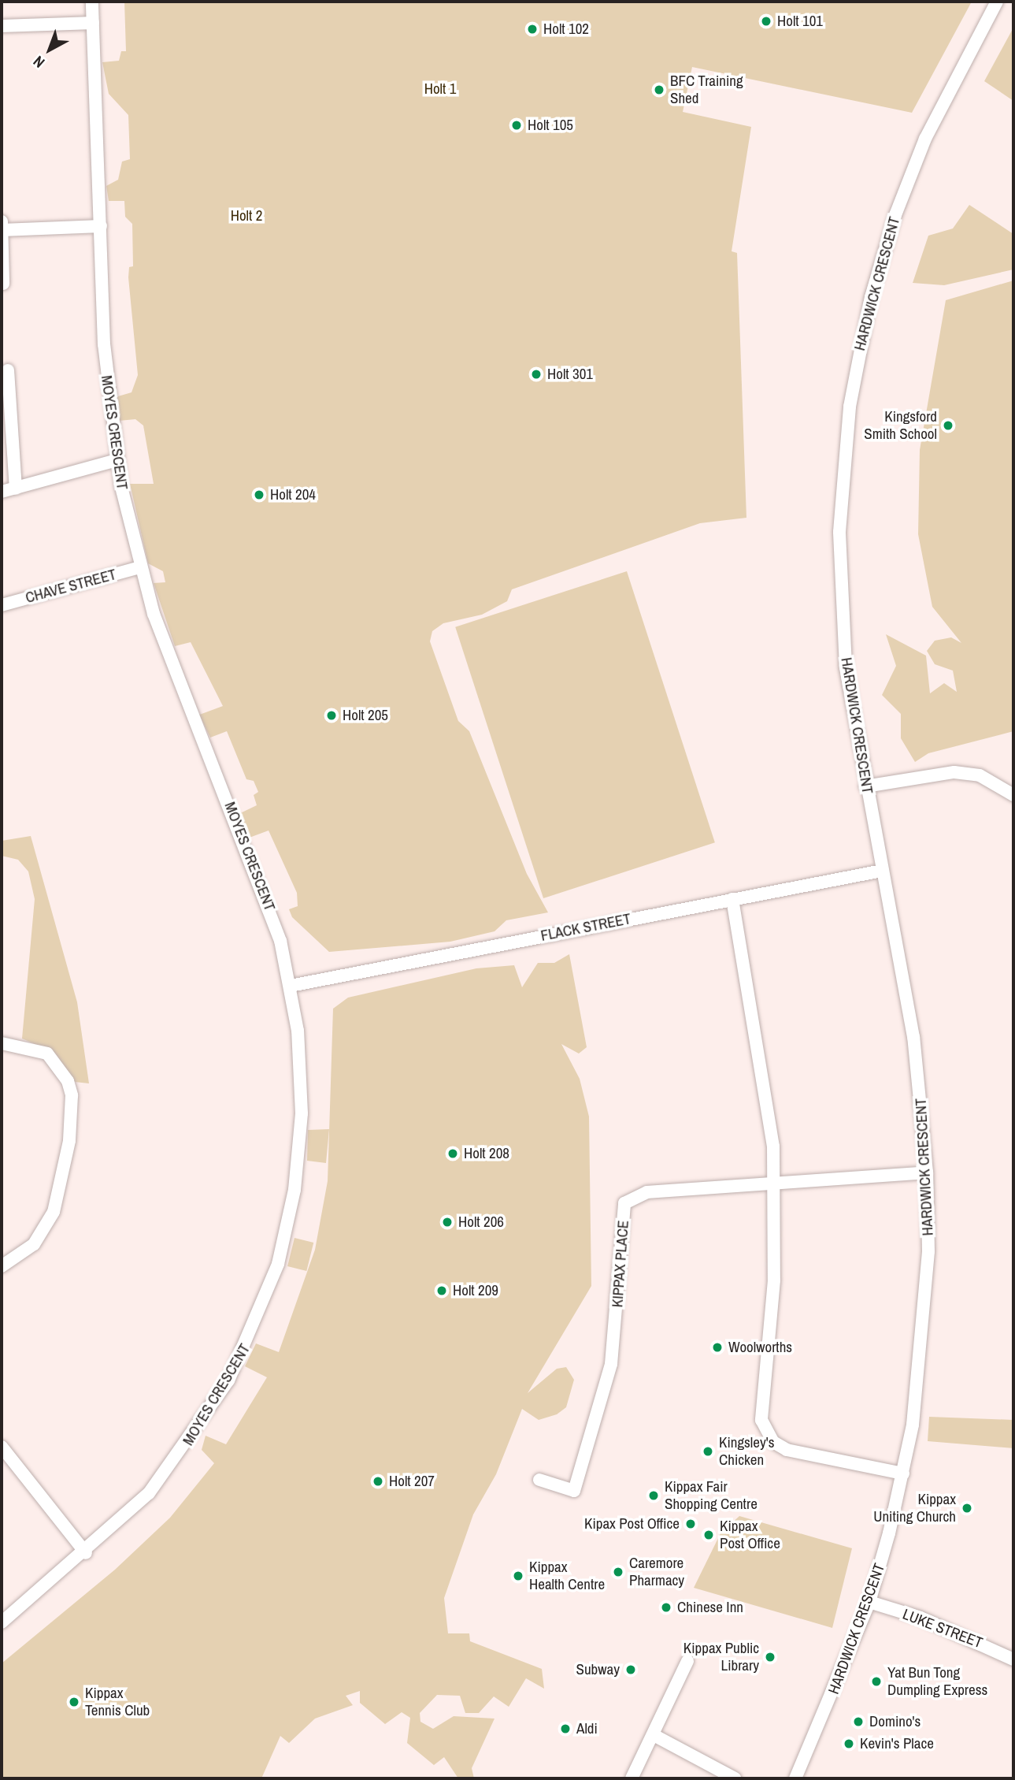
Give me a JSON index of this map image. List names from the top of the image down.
{
  "streets": {
    "street": [
      "HARDWICK CRESCENT",
      "MOYES CRESCENT",
      "CHAVE STREET",
      "FLACK STREET",
      "KIPPAX PLACE",
      "LUKE STREET"
    ]
  },
  "crossings": [
    ["HARDWICK CRESCENT", "FLACK STREET"],
    ["HARDWICK CRESCENT", "KIPPAX PLACE"],
    ["HARDWICK CRESCENT", "LUKE STREET"],
    ["MOYES CRESCENT", "CHAVE STREET"],
    ["MOYES CRESCENT", "FLACK STREET"]
  ],
  "parks": ["Holt 1", "Holt 2"],
  "places": [
    "Holt 101",
    "Holt 102",
    "BFC Training Shed",
    "Holt 105",
    "Holt 301",
    "Kingsford Smith School",
    "Holt 204",
    "Holt 205",
    "Holt 208",
    "Holt 206",
    "Holt 209",
    "Woolworths",
    "Kingsley's Chicken",
    "Holt 207",
    "Kippax Fair Shopping Centre",
    "Kippax Uniting Church",
    "Kipax Post Office",
    "Kippax Post Office",
    "Caremore Pharmacy",
    "Kippax Health Centre",
    "Chinese Inn",
    "Kippax Public Library",
    "Subway",
    "Yat Bun Tong Dumpling Express",
    "Kippax Tennis Club",
    "Domino's",
    "Aldi",
    "Kevin's Place"
  ],
  "north": "bottom left"
}
